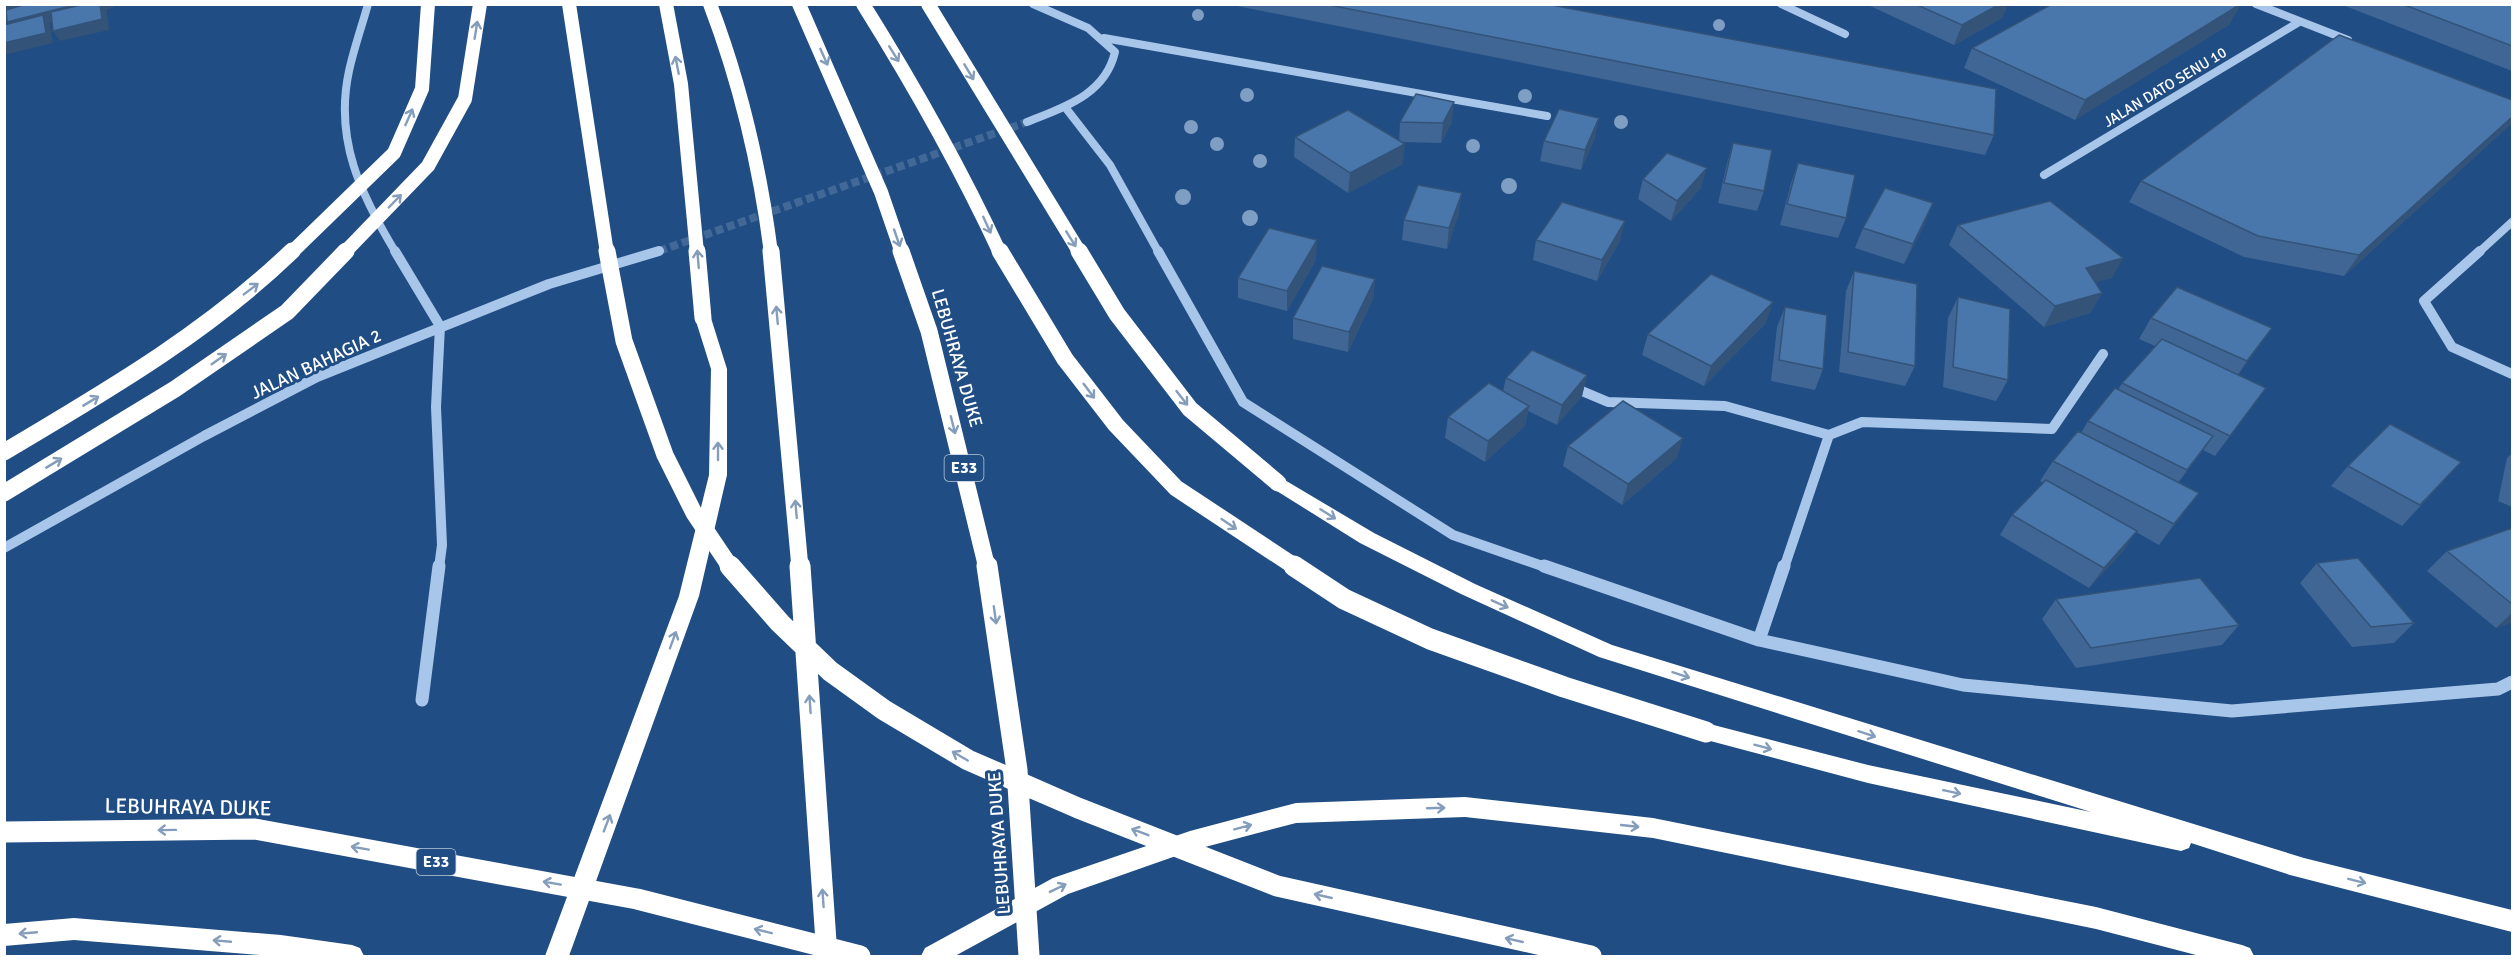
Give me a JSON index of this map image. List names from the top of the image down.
{
  "streets": {
    "highway": ["LEBUHRAYA DUKE", "E33"],
    "street": ["JALAN DATO SENU 10", "JALAN BAHAGIA 2"]
  }
}
